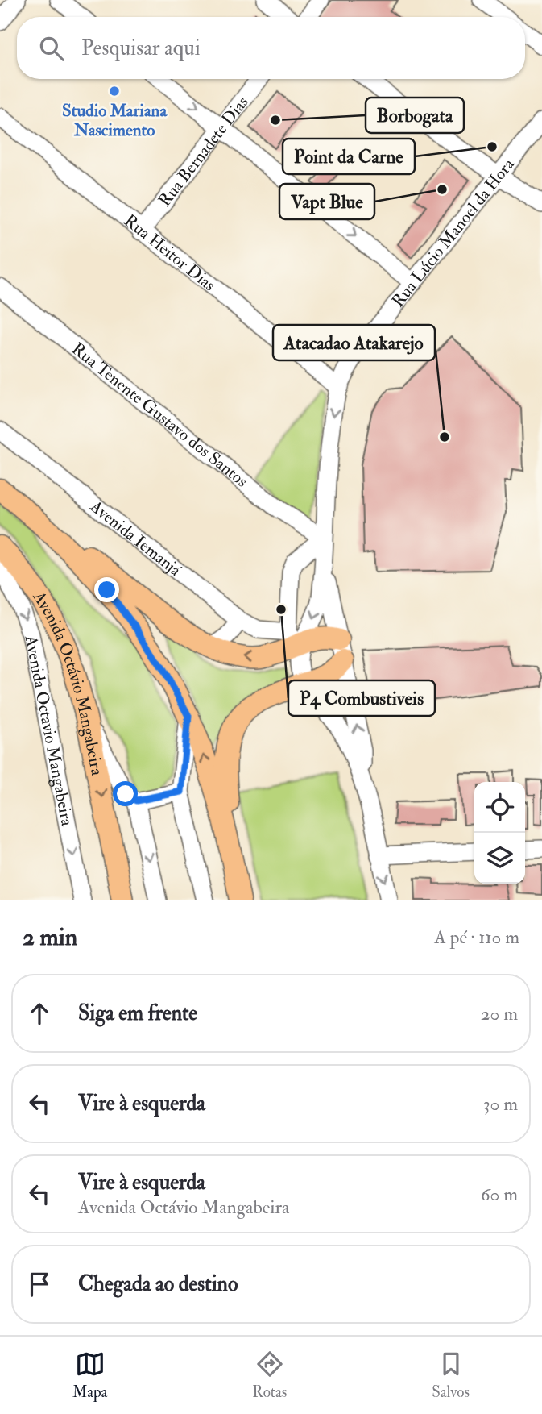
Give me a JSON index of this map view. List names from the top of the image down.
{
  "streets": {
    "main road": ["Avenida Octávio Mangabeira"],
    "street": [
      "Rua Bernadete Dias",
      "Rua Lúcio Manoel da Hora",
      "Rua Heitor Dias",
      "Rua Tenente Gustavo dos Santos",
      "Avenida Iemanjá",
      "Avenida Octavio Mangabeira"
    ]
  },
  "crossings": [
    ["Rua Bernadete Dias", "Rua Heitor Dias"],
    ["Rua Lúcio Manoel da Hora", "Rua Heitor Dias"],
    ["Rua Lúcio Manoel da Hora", "Rua Tenente Gustavo dos Santos"]
  ],
  "places": [
    "Studio Mariana Nascimento",
    "Borbogata",
    "Point da Carne",
    "Vapt Blue",
    "Atacadao Atakarejo",
    "P4 Combustiveis"
  ],
  "page": {
    "search": "Pesquisar aqui",
    "heading": ["2 min", "A pé · 110 m"],
    "list": [
      ["Siga em frente", "20 m"],
      ["Vire à esquerda", "30 m"],
      ["Vire à esquerda", "Avenida Octávio Mangabeira", "60 m"],
      "Chegada ao destino"
    ],
    "nav": ["Mapa", "Rotas", "Salvos"]
  }
}
